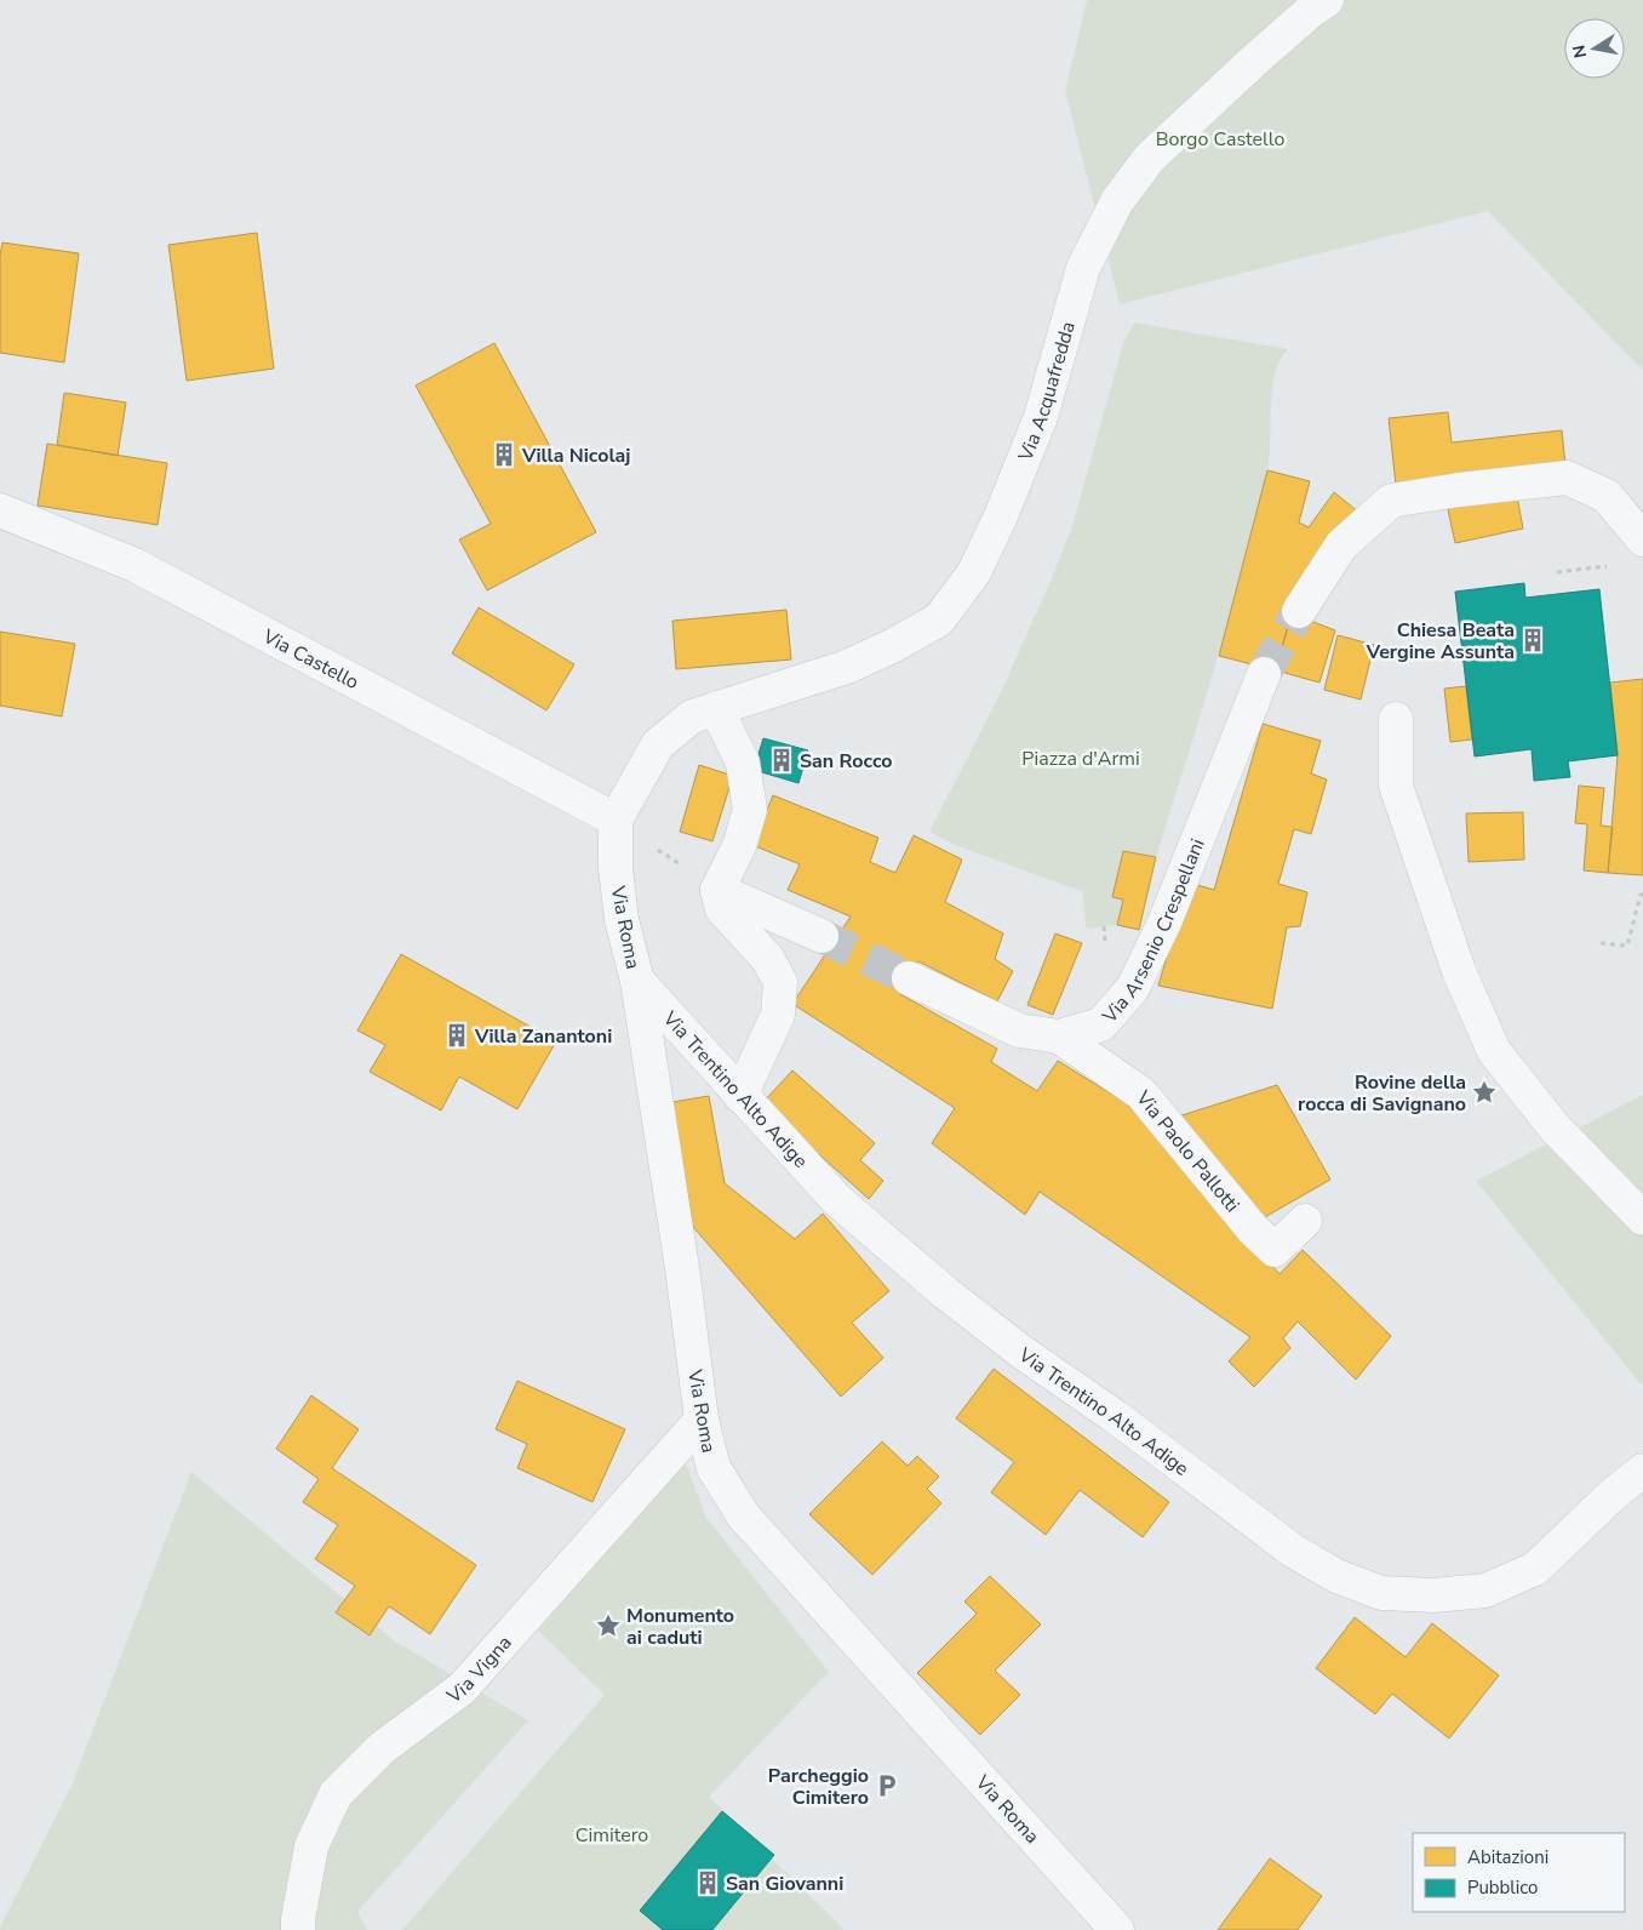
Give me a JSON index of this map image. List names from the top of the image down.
{
  "streets": {
    "street": [
      "Via Acquafredda",
      "Via Castello",
      "Via Roma",
      "Via Arsenio Crespellani",
      "Via Trentino Alto Adige",
      "Via Paolo Pallotti",
      "Via Vigna"
    ]
  },
  "crossings": [
    ["Via Acquafredda", "Via Castello"],
    ["Via Acquafredda", "Via Roma"],
    ["Via Castello", "Via Roma"],
    ["Via Roma", "Via Trentino Alto Adige"],
    ["Via Roma", "Via Vigna"],
    ["Via Arsenio Crespellani", "Via Paolo Pallotti"]
  ],
  "parks": ["Borgo Castello", "Piazza d'Armi", "Cimitero"],
  "places": {
    "building": [
      "Villa Nicolaj",
      "Chiesa Beata Vergine Assunta",
      "San Rocco",
      "Villa Zanantoni",
      "San Giovanni"
    ],
    "place": ["Rovine della rocca di Savignano", "Monumento ai caduti"],
    "parking": ["Parcheggio Cimitero"]
  },
  "legend": ["Abitazioni", "Pubblico"],
  "north": "left"
}
